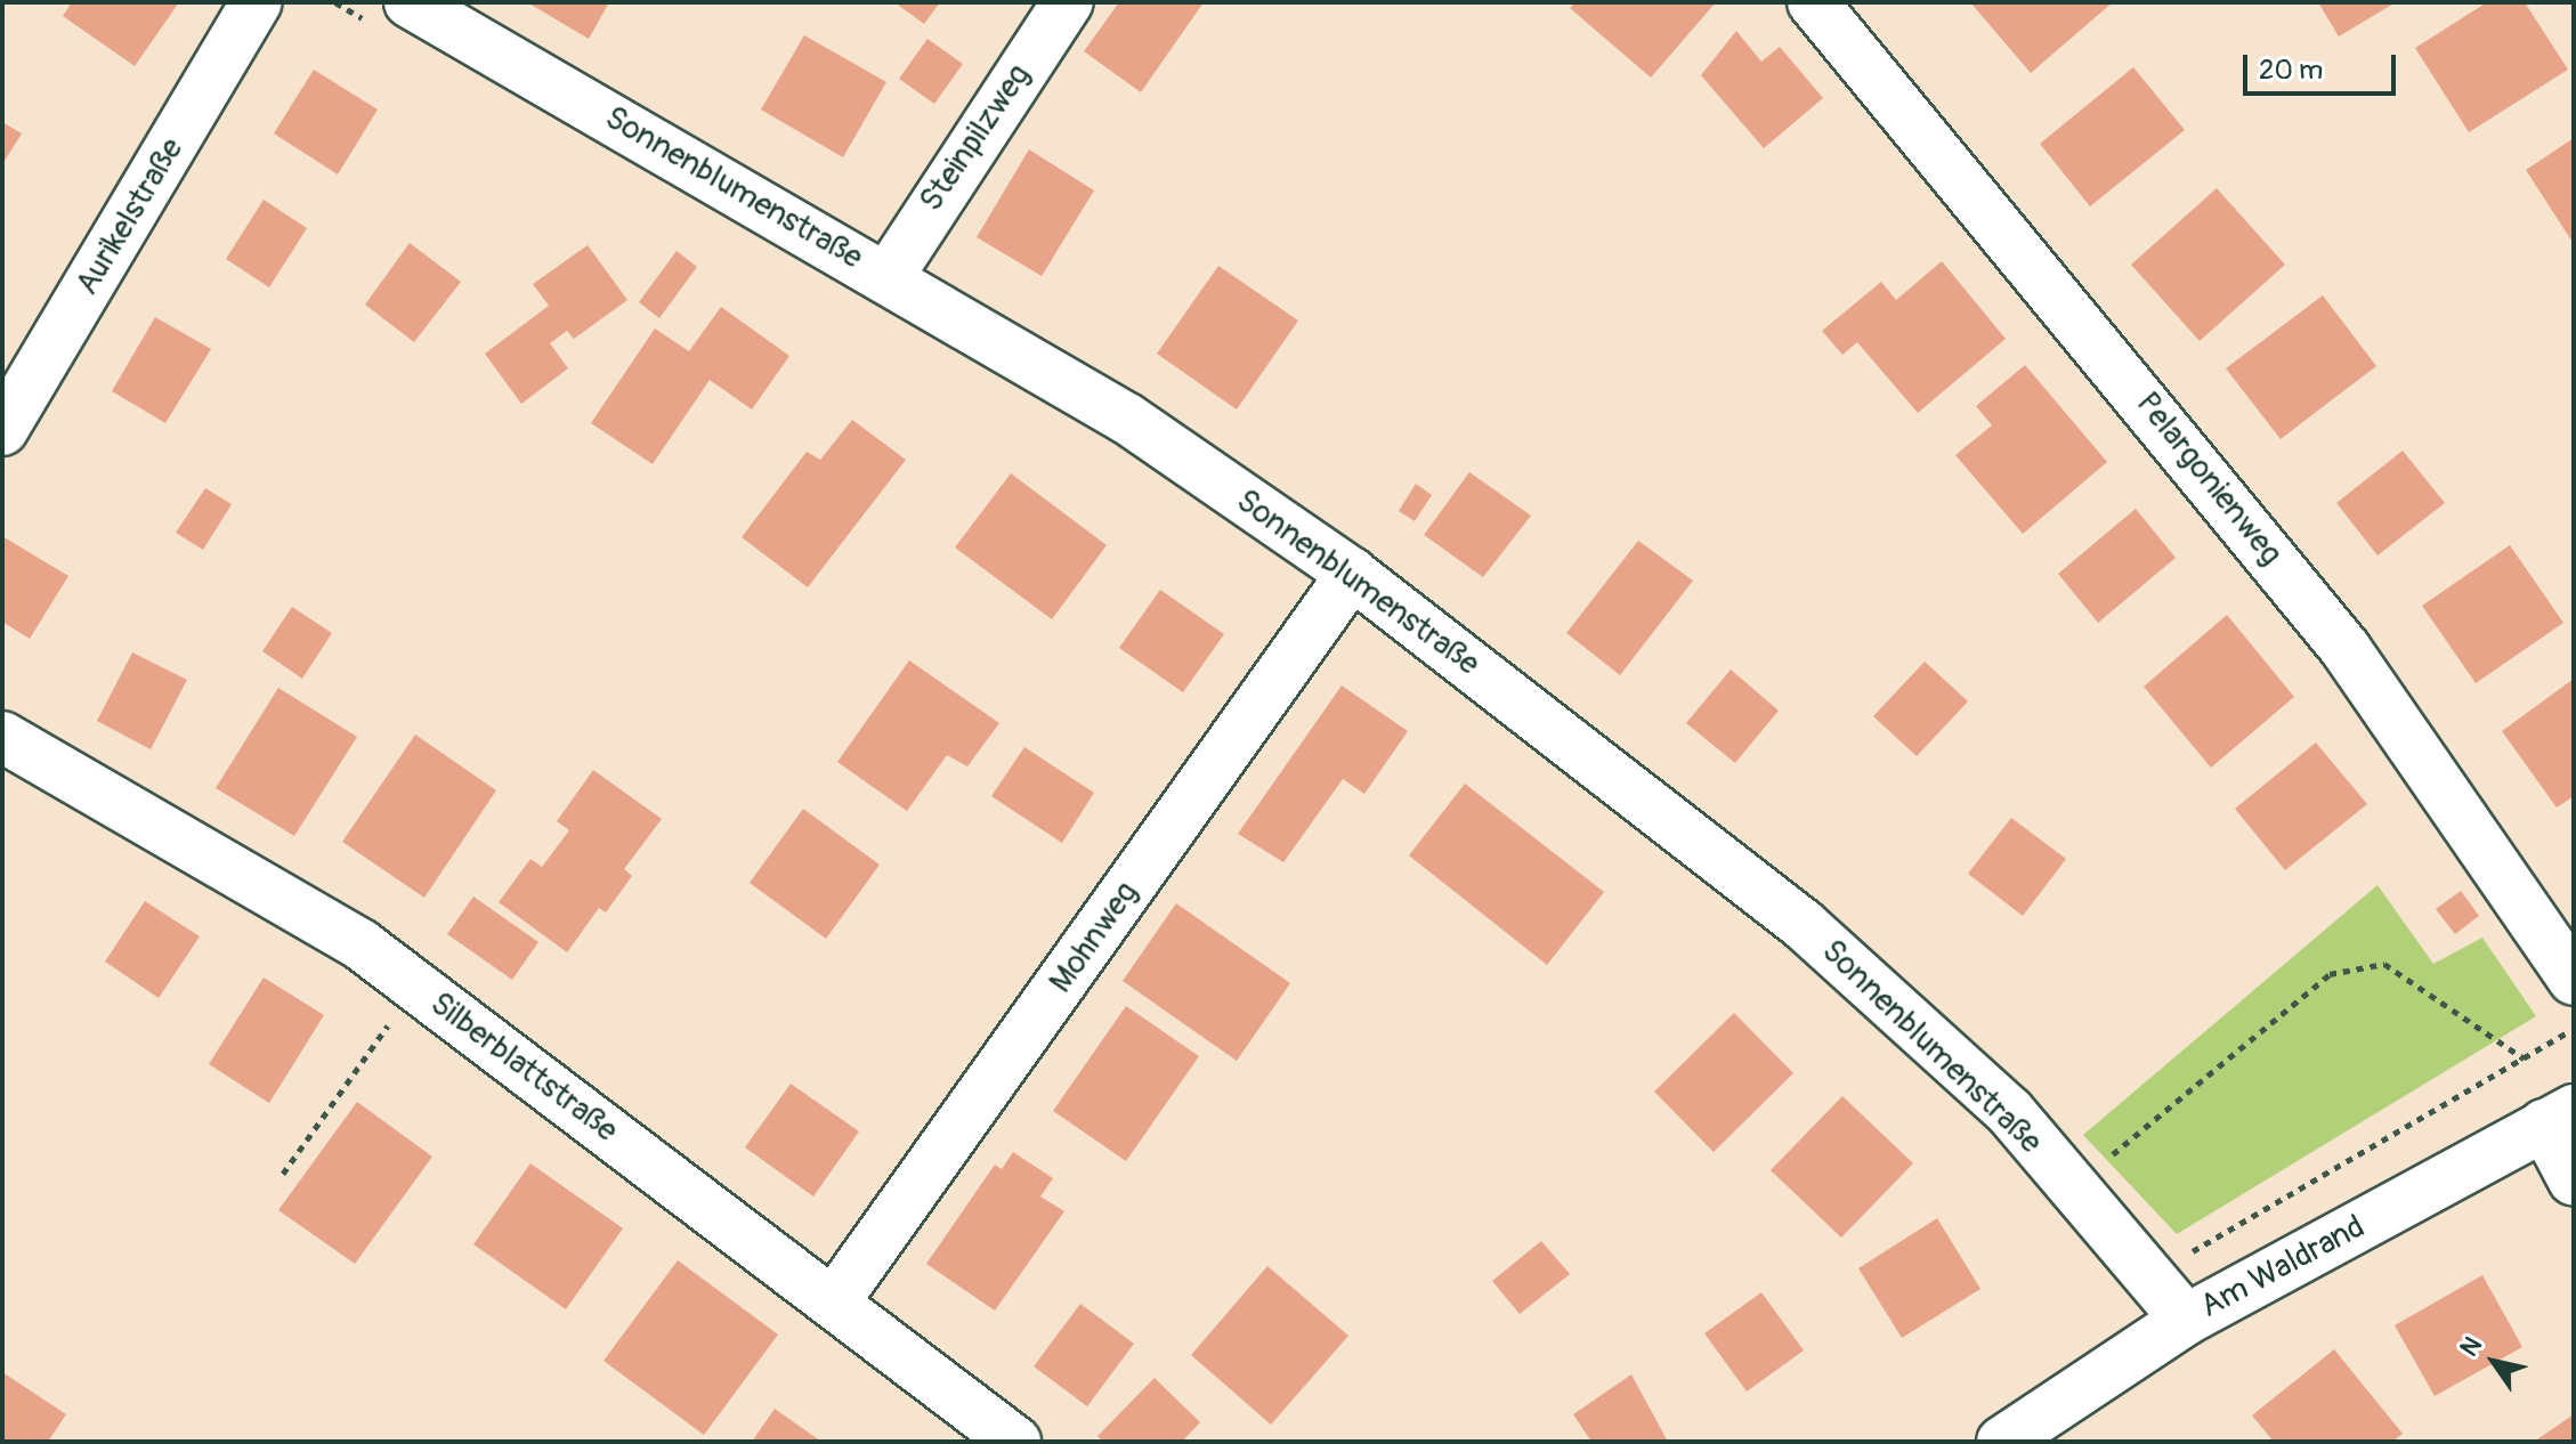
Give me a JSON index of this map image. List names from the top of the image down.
{
  "streets": {
    "street": [
      "Steinpilzweg",
      "Sonnenblumenstraße",
      "Aurikelstraße",
      "Pelargonienweg",
      "Mohnweg",
      "Silberblattstraße",
      "Am Waldrand"
    ]
  },
  "crossings": [
    ["Steinpilzweg", "Sonnenblumenstraße"],
    ["Sonnenblumenstraße", "Mohnweg"],
    ["Sonnenblumenstraße", "Am Waldrand"],
    ["Mohnweg", "Silberblattstraße"]
  ],
  "scale_bar": "20 m",
  "north": "top left"
}
